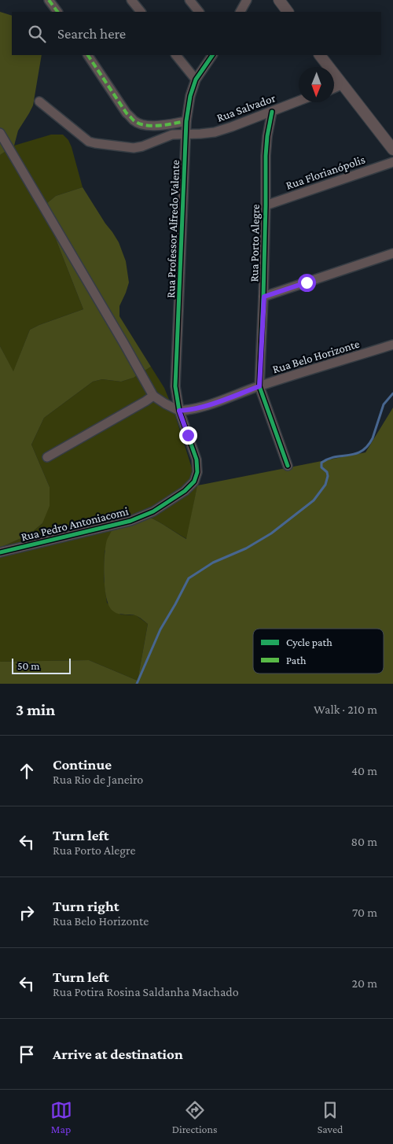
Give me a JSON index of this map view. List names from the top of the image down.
{
  "streets": {
    "street": [
      "Rua Salvador",
      "Rua Florianópolis",
      "Rua Professor Alfredo Valente",
      "Rua Porto Alegre",
      "Rua Belo Horizonte",
      "Rua Pedro Antoniacomi"
    ]
  },
  "crossings": [
    ["Rua Salvador", "Rua Professor Alfredo Valente"],
    ["Rua Salvador", "Rua Porto Alegre"],
    ["Rua Florianópolis", "Rua Porto Alegre"],
    ["Rua Professor Alfredo Valente", "Rua Belo Horizonte"],
    ["Rua Professor Alfredo Valente", "Rua Pedro Antoniacomi"],
    ["Rua Porto Alegre", "Rua Belo Horizonte"]
  ],
  "legend": ["Cycle path", "Path"],
  "scale_bar": "50 m",
  "north": "bottom",
  "page": {
    "search": "Search here",
    "scale": "50 m",
    "heading": ["3 min", "Walk · 210 m"],
    "list": [
      ["Continue", "Rua Rio de Janeiro", "40 m"],
      ["Turn left", "Rua Porto Alegre", "80 m"],
      ["Turn right", "Rua Belo Horizonte", "70 m"],
      ["Turn left", "Rua Potira Rosina Saldanha Machado", "20 m"],
      "Arrive at destination"
    ],
    "nav": ["Map", "Directions", "Saved"]
  }
}
